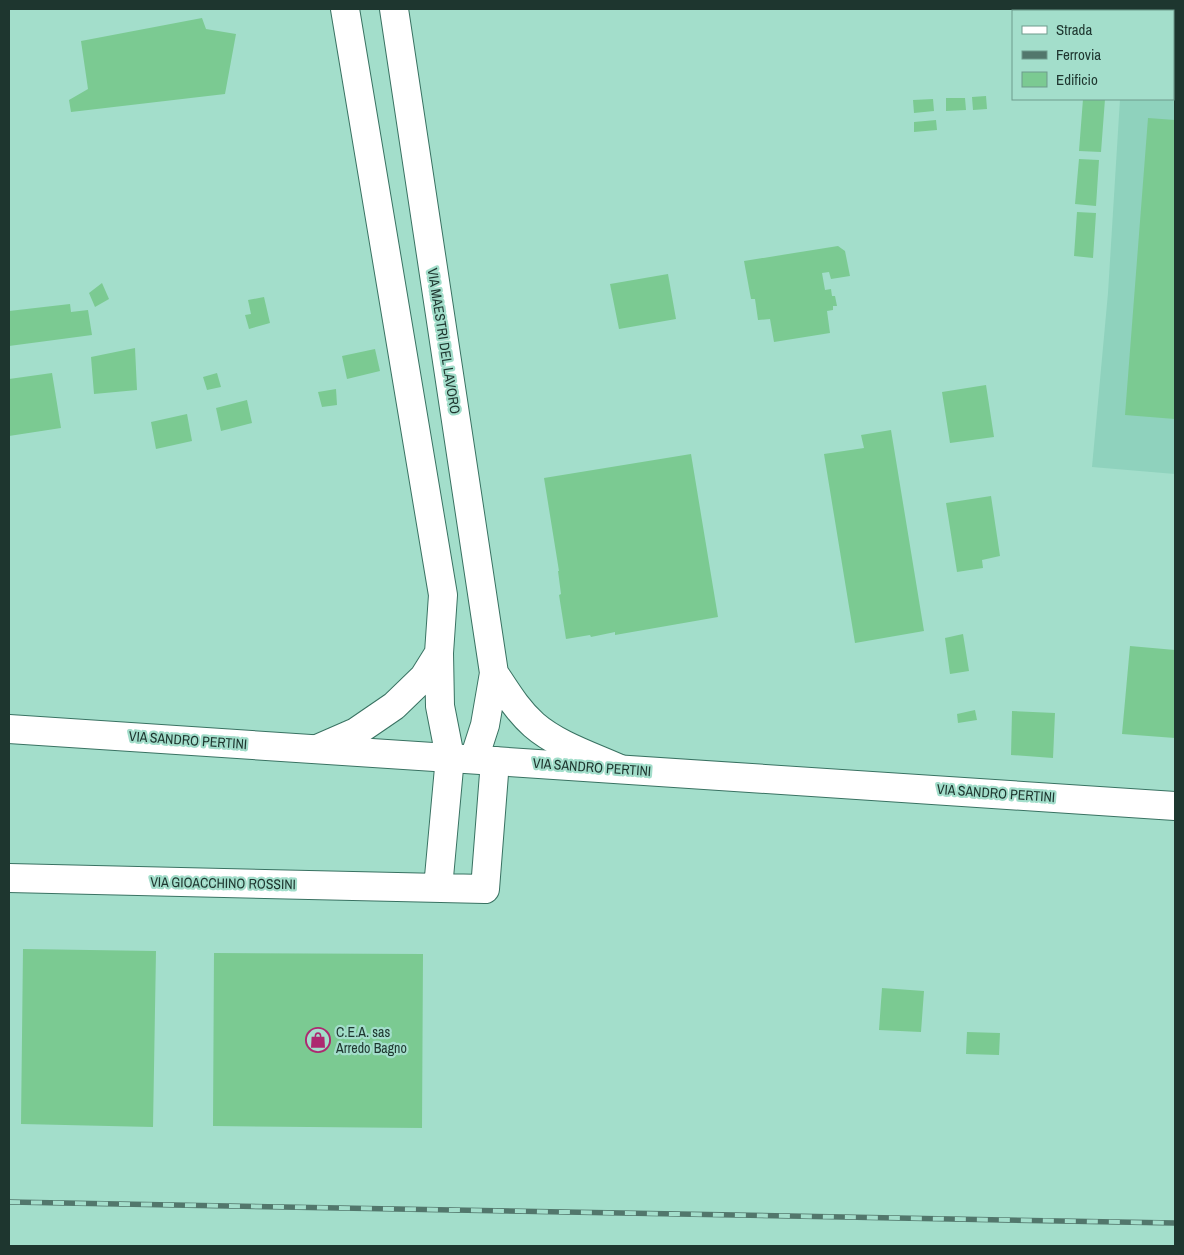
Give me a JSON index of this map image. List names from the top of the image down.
{
  "streets": {
    "street": ["VIA MAESTRI DEL LAVORO", "VIA SANDRO PERTINI", "VIA GIOACCHINO ROSSINI"]
  },
  "crossings": [
    ["VIA MAESTRI DEL LAVORO", "VIA SANDRO PERTINI"],
    ["VIA MAESTRI DEL LAVORO", "VIA GIOACCHINO ROSSINI"],
    ["VIA SANDRO PERTINI", "VIA GIOACCHINO ROSSINI"]
  ],
  "places": {
    "shop": ["C.E.A. sas Arredo Bagno"]
  },
  "legend": ["Strada", "Ferrovia", "Edificio"]
}
